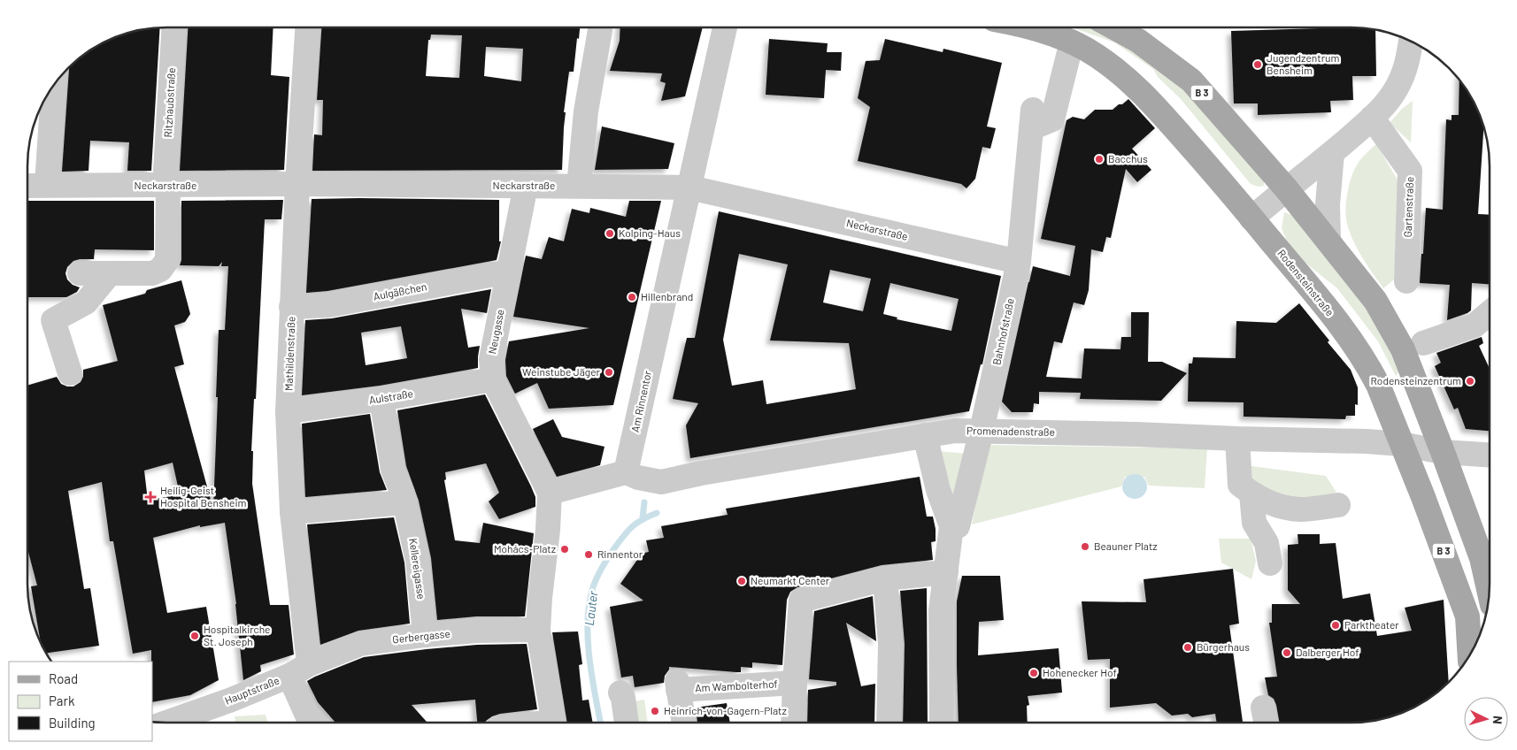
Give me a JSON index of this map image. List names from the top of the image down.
{
  "streets": {
    "main road": ["B 3", "Rodensteinstraße"],
    "street": [
      "Ritzhaubstraße",
      "Neckarstraße",
      "Gartenstraße",
      "Aulgäßchen",
      "Neugasse",
      "Bahnhofstraße",
      "Mathildenstraße",
      "Aulstraße",
      "Am Rinnentor",
      "Promenadenstraße",
      "Kellereigasse",
      "Gerbergasse",
      "Am Wambolterhof",
      "Hauptstraße"
    ]
  },
  "crossings": [
    ["B 3", "Promenadenstraße"],
    ["Ritzhaubstraße", "Neckarstraße"],
    ["Neckarstraße", "Neugasse"],
    ["Neckarstraße", "Bahnhofstraße"],
    ["Neckarstraße", "Mathildenstraße"],
    ["Neckarstraße", "Am Rinnentor"],
    ["Rodensteinstraße", "Bahnhofstraße"],
    ["Rodensteinstraße", "Promenadenstraße"],
    ["Aulgäßchen", "Neugasse"],
    ["Aulgäßchen", "Mathildenstraße"],
    ["Neugasse", "Aulstraße"],
    ["Bahnhofstraße", "Promenadenstraße"],
    ["Mathildenstraße", "Aulstraße"],
    ["Mathildenstraße", "Gerbergasse"],
    ["Mathildenstraße", "Hauptstraße"],
    ["Aulstraße", "Kellereigasse"],
    ["Am Rinnentor", "Promenadenstraße"],
    ["Kellereigasse", "Gerbergasse"],
    ["Gerbergasse", "Hauptstraße"]
  ],
  "water": ["Lauter"],
  "places": {
    "other": [
      "Jugendzentrum Bensheim",
      "Bacchus",
      "Kolping-Haus",
      "Hillenbrand",
      "Weinstube Jäger",
      "Rodensteinzentrum",
      "Beauner Platz",
      "Mohács-Platz",
      "Rinnentor",
      "Neumarkt Center",
      "Parktheater",
      "Hospitalkirche St. Joseph",
      "Bürgerhaus",
      "Dalberger Hof",
      "Hohenecker Hof",
      "Heinrich-von-Gagern-Platz"
    ],
    "health": ["Heilig-Geist Hospital Bensheim"]
  },
  "legend": ["Road", "Park", "Building"],
  "north": "right"
}
